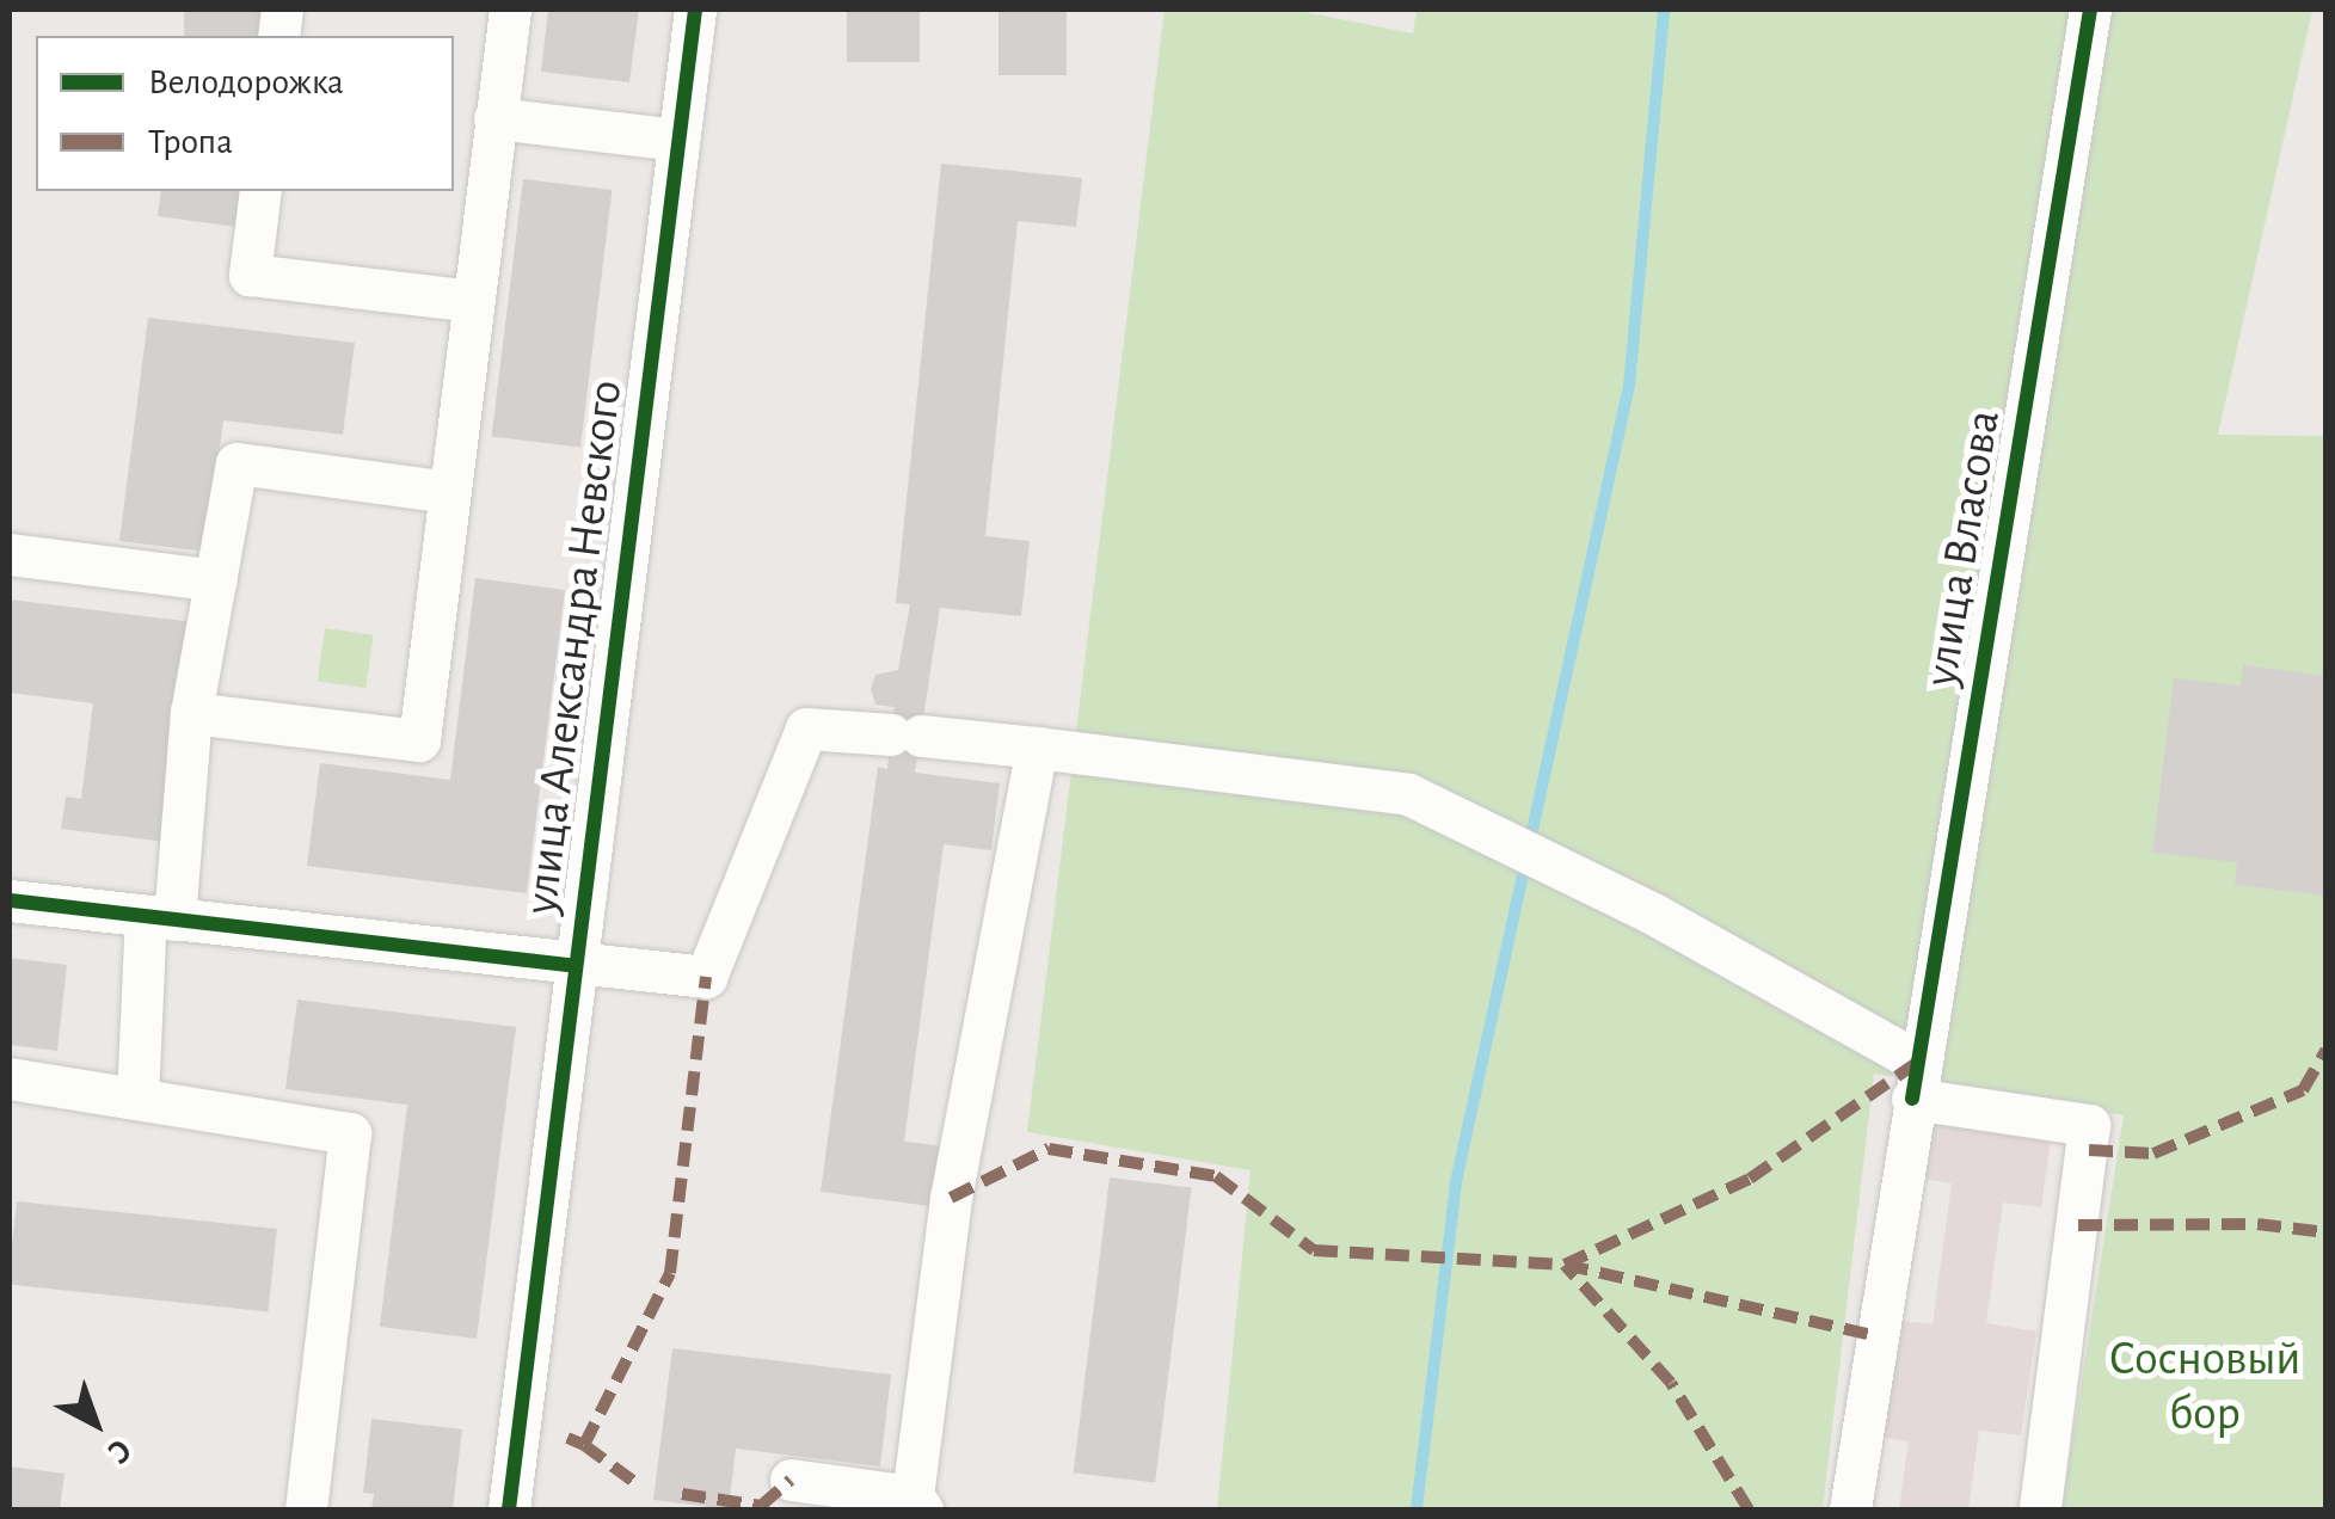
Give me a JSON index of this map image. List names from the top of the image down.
{
  "streets": {
    "street": ["улица Власова", "улица Александра Невского"]
  },
  "parks": ["Сосновый бор"],
  "legend": ["Велодорожка", "Тропа"],
  "north": "bottom right"
}
